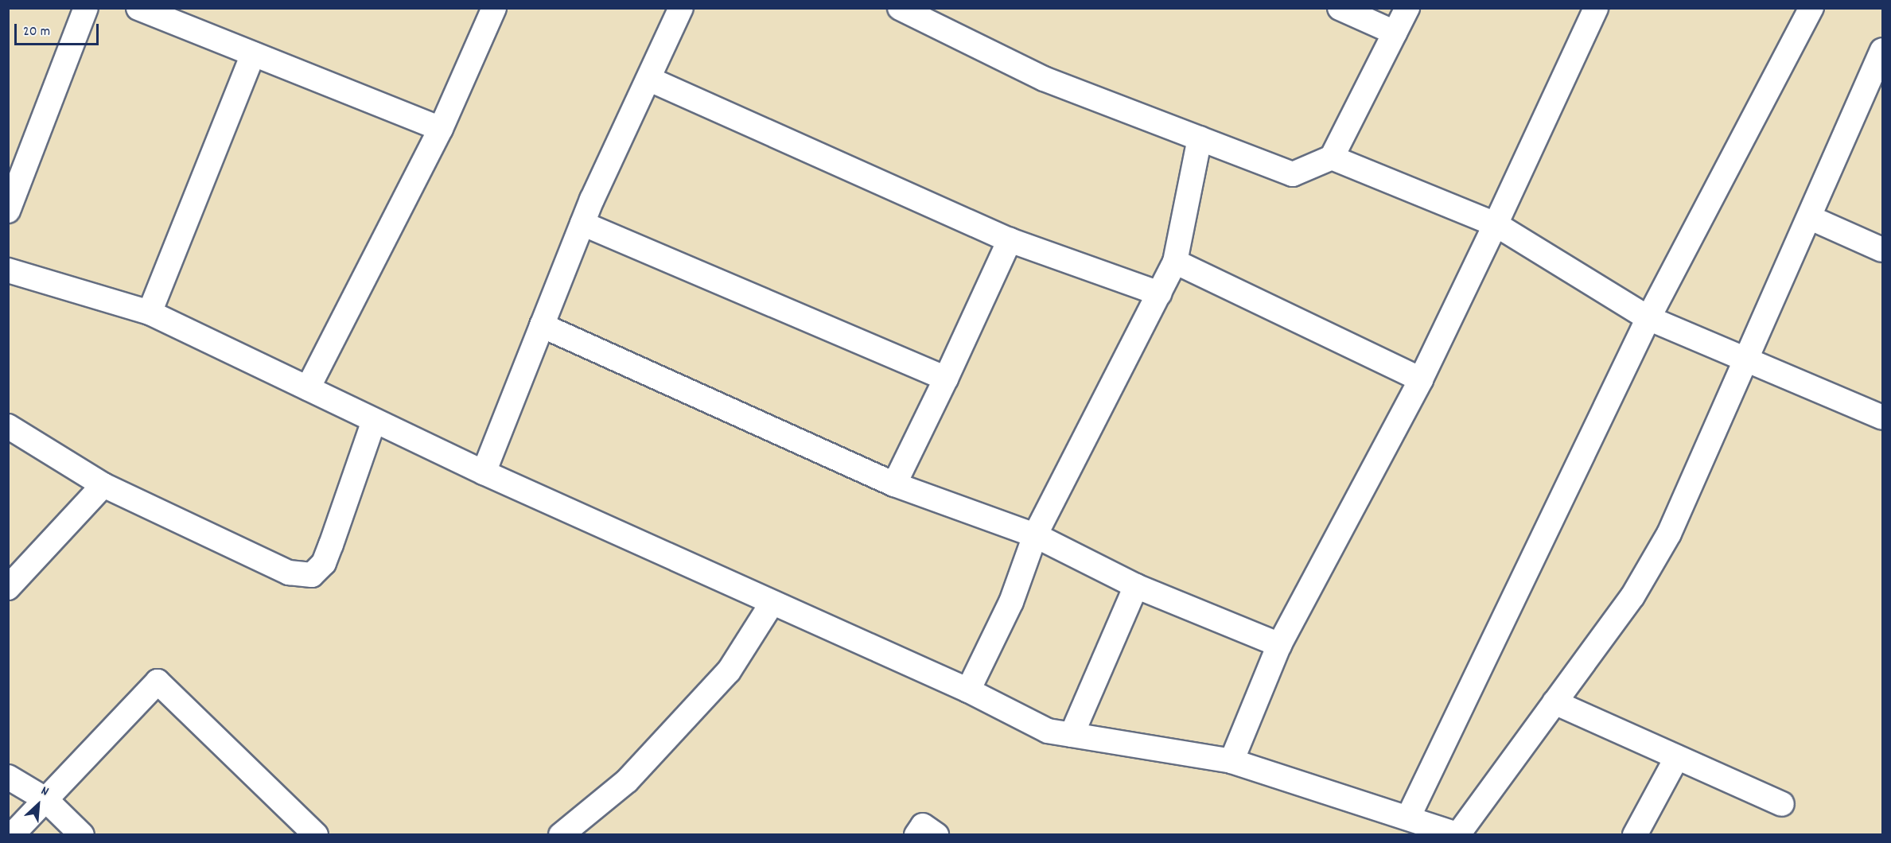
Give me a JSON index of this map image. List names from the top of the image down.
{
  "scale_bar": "20 m",
  "north": "top right"
}
